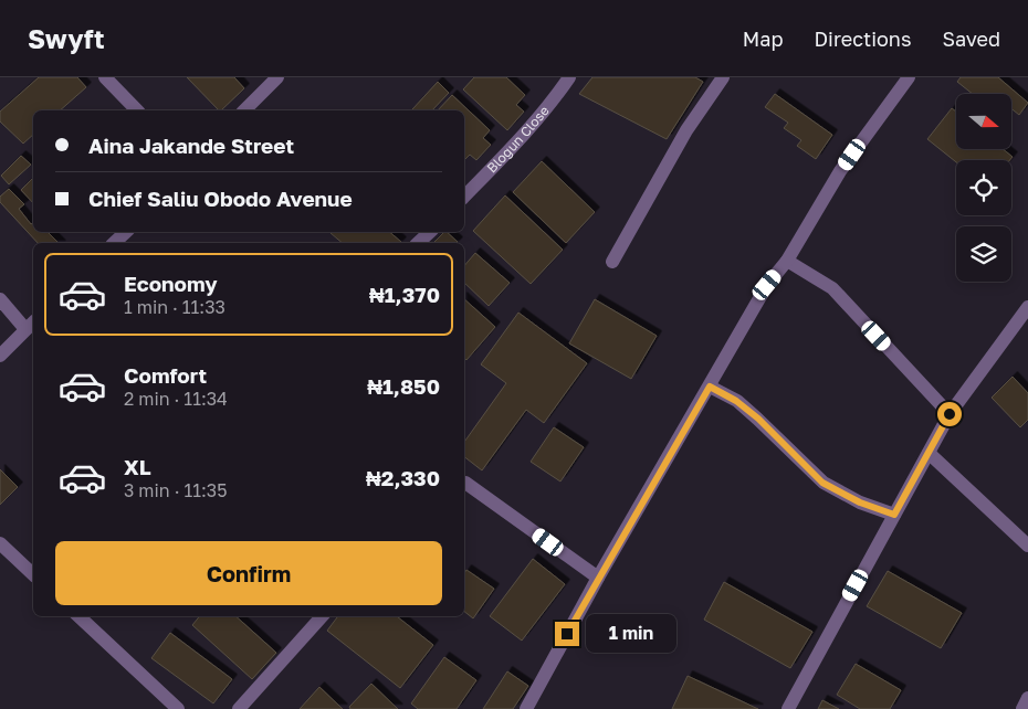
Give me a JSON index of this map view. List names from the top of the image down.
{
  "streets": {
    "street": ["Blogun Close"]
  },
  "north": "right",
  "page": {
    "header": "Swyft",
    "nav": ["Map", "Directions", "Saved"],
    "banner": ["Aina Jakande Street", "Chief Saliu Obodo Avenue"],
    "list": [
      {
        "name": "Economy",
        "note": "1 min · 11:33",
        "value": "₦1,370"
      },
      {
        "name": "Comfort",
        "note": "2 min · 11:34",
        "value": "₦1,850"
      },
      {
        "name": "XL",
        "note": "3 min · 11:35",
        "value": "₦2,330"
      }
    ],
    "buttons": "Confirm",
    "bubble": "1 min"
  }
}
